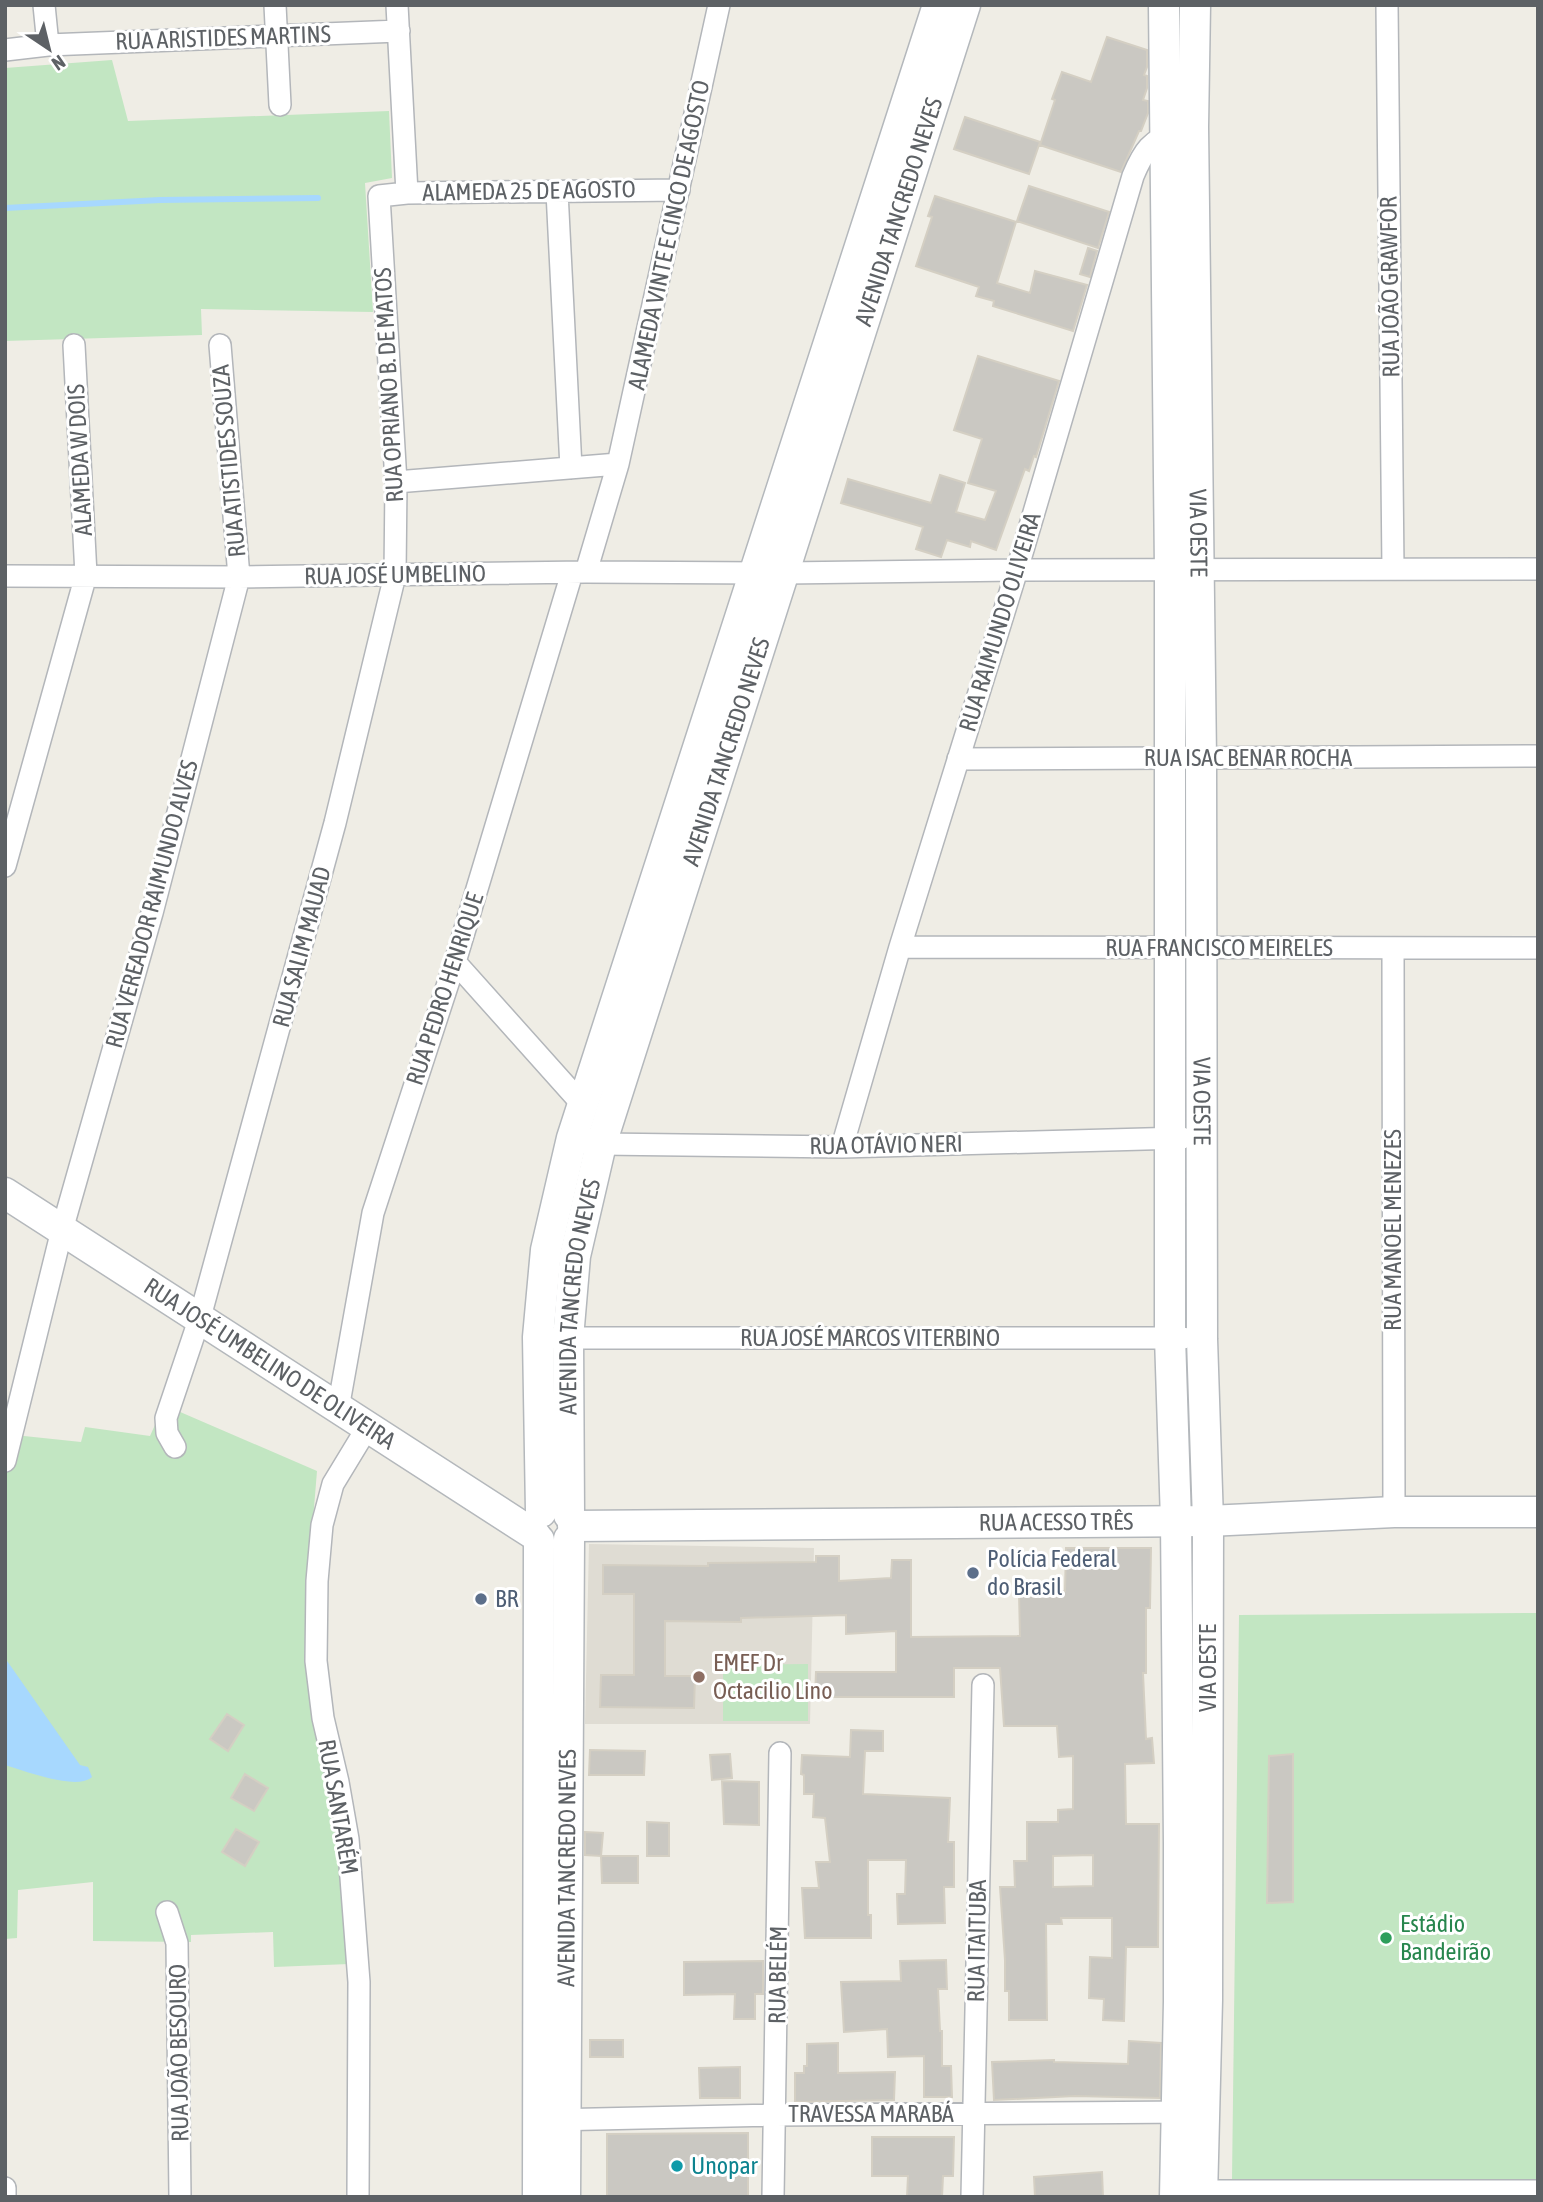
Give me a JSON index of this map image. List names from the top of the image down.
{
  "streets": {
    "street": [
      "RUA ARISTIDES MARTINS",
      "ALAMEDA 25 DE AGOSTO",
      "AVENIDA TANCREDO NEVES",
      "ALAMEDA VINTE E CINCO DE AGOSTO",
      "RUA JOÃO GRAWFOR",
      "RUA OPRIANO B. DE MATOS",
      "ALAMEDA W DOIS",
      "RUA ATISTIDES SOUZA",
      "VIA OESTE",
      "RUA JOSÉ UMBELINO",
      "RUA RAIMUNDO OLIVEIRA",
      "RUA ISAC BENAR ROCHA",
      "RUA VEREADOR RAIMUNDO ALVES",
      "RUA SALIM MAUAD",
      "RUA FRANCISCO MEIRELES",
      "RUA PEDRO HENRIQUE",
      "RUA OTÁVIO NERI",
      "RUA MANOEL MENEZES",
      "RUA JOSÉ MARCOS VITERBINO",
      "RUA JOSÉ UMBELINO DE OLIVEIRA",
      "RUA ACESSO TRÊS",
      "RUA SANTARÉM",
      "RUA ITAITUBA",
      "RUA BELÉM",
      "RUA JOÃO BESOURO",
      "TRAVESSA MARABÁ"
    ]
  },
  "crossings": [
    ["ALAMEDA 25 DE AGOSTO", "ALAMEDA VINTE E CINCO DE AGOSTO"],
    ["ALAMEDA 25 DE AGOSTO", "RUA OPRIANO B. DE MATOS"],
    ["AVENIDA TANCREDO NEVES", "RUA JOSÉ UMBELINO"],
    ["AVENIDA TANCREDO NEVES", "RUA OTÁVIO NERI"],
    ["AVENIDA TANCREDO NEVES", "RUA JOSÉ MARCOS VITERBINO"],
    ["AVENIDA TANCREDO NEVES", "RUA ACESSO TRÊS"],
    ["AVENIDA TANCREDO NEVES", "TRAVESSA MARABÁ"],
    ["ALAMEDA VINTE E CINCO DE AGOSTO", "RUA JOSÉ UMBELINO"],
    ["ALAMEDA VINTE E CINCO DE AGOSTO", "RUA PEDRO HENRIQUE"],
    ["RUA OPRIANO B. DE MATOS", "RUA JOSÉ UMBELINO"],
    ["RUA OPRIANO B. DE MATOS", "RUA SALIM MAUAD"],
    ["ALAMEDA W DOIS", "RUA JOSÉ UMBELINO"],
    ["RUA ATISTIDES SOUZA", "RUA JOSÉ UMBELINO"],
    ["RUA ATISTIDES SOUZA", "RUA VEREADOR RAIMUNDO ALVES"],
    ["VIA OESTE", "RUA JOSÉ UMBELINO"],
    ["VIA OESTE", "RUA RAIMUNDO OLIVEIRA"],
    ["VIA OESTE", "RUA ISAC BENAR ROCHA"],
    ["VIA OESTE", "RUA FRANCISCO MEIRELES"],
    ["VIA OESTE", "RUA OTÁVIO NERI"],
    ["VIA OESTE", "RUA JOSÉ MARCOS VITERBINO"],
    ["VIA OESTE", "RUA ACESSO TRÊS"],
    ["VIA OESTE", "TRAVESSA MARABÁ"],
    ["RUA JOSÉ UMBELINO", "RUA RAIMUNDO OLIVEIRA"],
    ["RUA JOSÉ UMBELINO", "RUA VEREADOR RAIMUNDO ALVES"],
    ["RUA JOSÉ UMBELINO", "RUA SALIM MAUAD"],
    ["RUA JOSÉ UMBELINO", "RUA PEDRO HENRIQUE"],
    ["RUA RAIMUNDO OLIVEIRA", "RUA ISAC BENAR ROCHA"],
    ["RUA RAIMUNDO OLIVEIRA", "RUA FRANCISCO MEIRELES"],
    ["RUA RAIMUNDO OLIVEIRA", "RUA OTÁVIO NERI"],
    ["RUA VEREADOR RAIMUNDO ALVES", "RUA JOSÉ UMBELINO DE OLIVEIRA"],
    ["RUA SALIM MAUAD", "RUA JOSÉ UMBELINO DE OLIVEIRA"],
    ["RUA FRANCISCO MEIRELES", "RUA MANOEL MENEZES"],
    ["RUA PEDRO HENRIQUE", "RUA JOSÉ UMBELINO DE OLIVEIRA"],
    ["RUA MANOEL MENEZES", "RUA ACESSO TRÊS"],
    ["RUA JOSÉ UMBELINO DE OLIVEIRA", "RUA ACESSO TRÊS"],
    ["RUA JOSÉ UMBELINO DE OLIVEIRA", "RUA SANTARÉM"],
    ["RUA ITAITUBA", "TRAVESSA MARABÁ"],
    ["RUA BELÉM", "TRAVESSA MARABÁ"]
  ],
  "places": [
    "Polícia Federal do Brasil",
    "BR",
    "EMEF Dr Octacilio Lino",
    "Estádio Bandeirão",
    "Unopar"
  ],
  "north": "bottom right"
}
